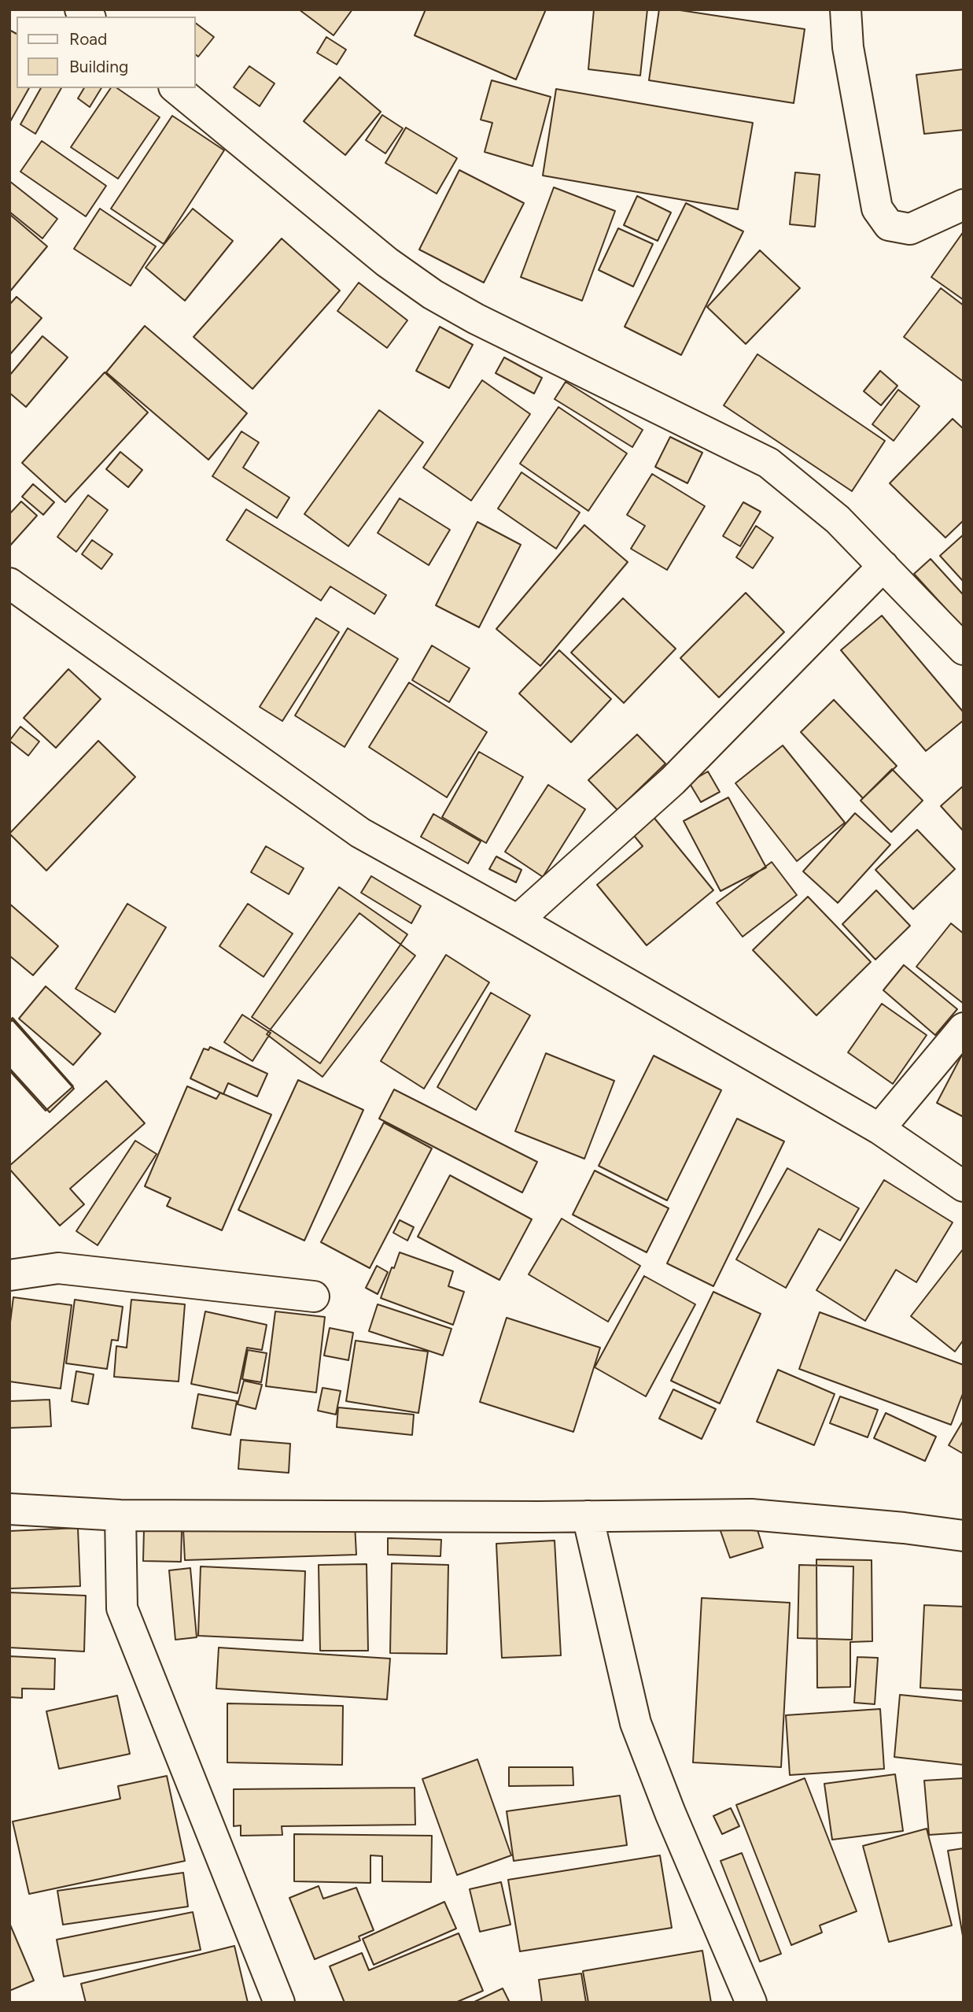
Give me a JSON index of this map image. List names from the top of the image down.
{
  "legend": ["Road", "Building"]
}
